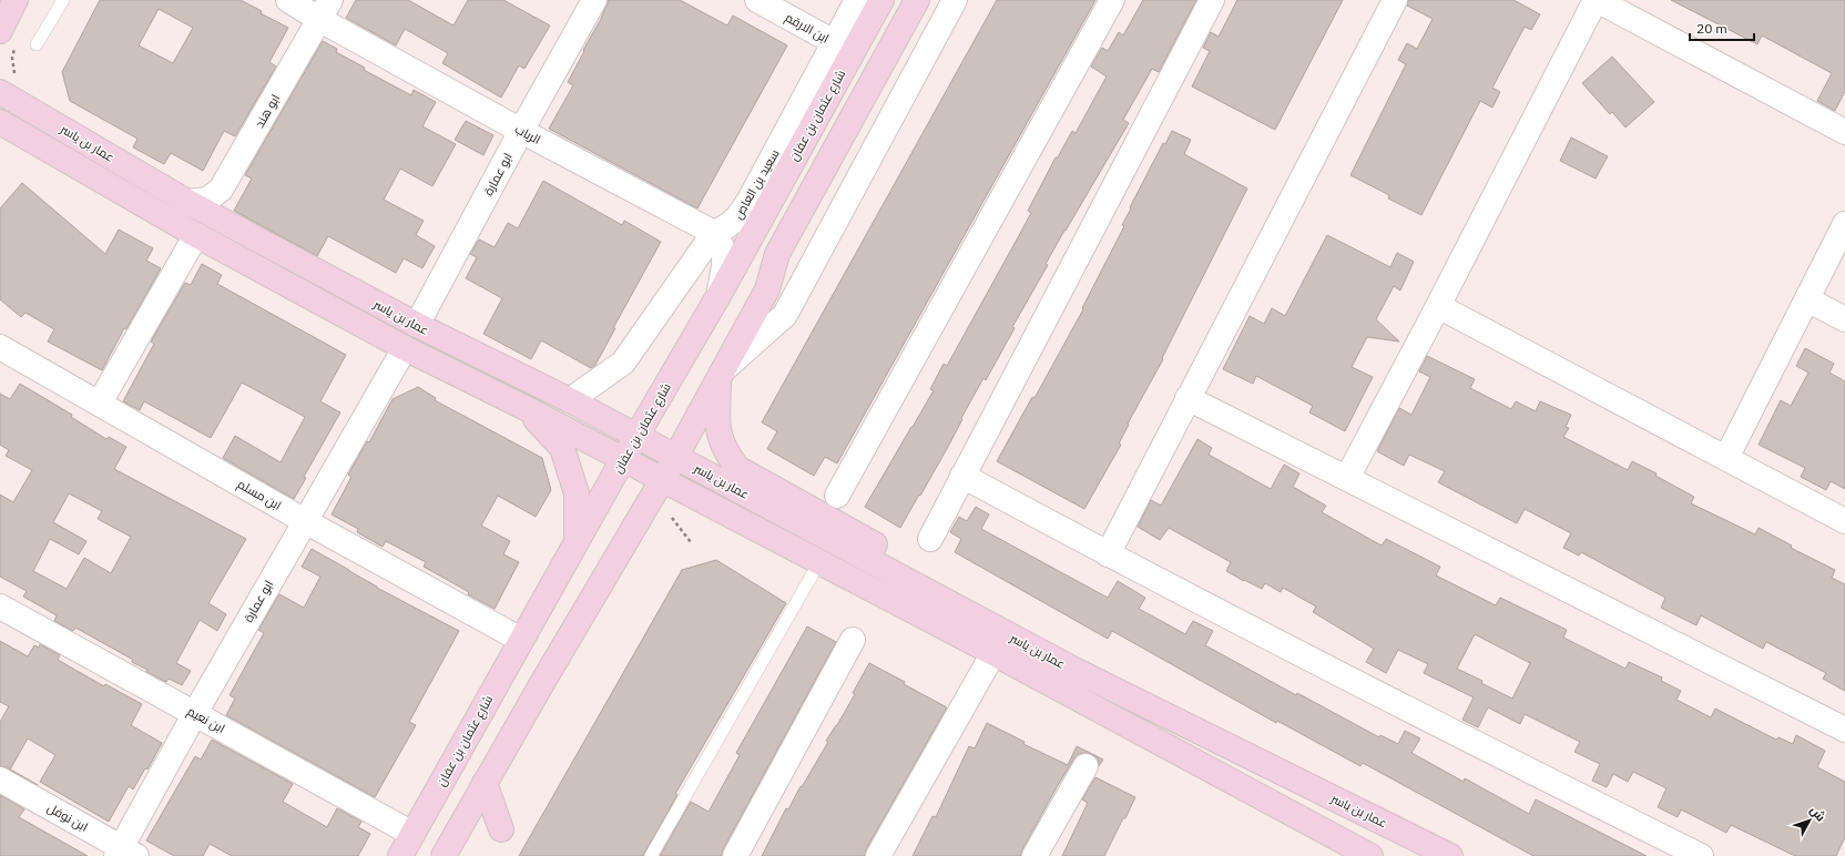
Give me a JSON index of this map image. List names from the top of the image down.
{
  "streets": {
    "street": [
      "ابن الارقم",
      "ابو هند",
      "شارع عثمان بن عفان",
      "الرباب",
      "عمار بن ياسر",
      "ابو عمارة",
      "سعيد بن العاص",
      "ابن مسلم",
      "ابن نعيم",
      "ابن نوفل"
    ]
  },
  "crossings": [
    ["ابن الارقم", "سعيد بن العاص"],
    ["ابو هند", "الرباب"],
    ["ابو هند", "عمار بن ياسر"],
    ["شارع عثمان بن عفان", "عمار بن ياسر"],
    ["شارع عثمان بن عفان", "ابن مسلم"],
    ["شارع عثمان بن عفان", "ابن نعيم"],
    ["الرباب", "ابو عمارة"],
    ["الرباب", "سعيد بن العاص"],
    ["عمار بن ياسر", "ابو عمارة"],
    ["عمار بن ياسر", "سعيد بن العاص"],
    ["ابو عمارة", "ابن مسلم"],
    ["ابو عمارة", "ابن نعيم"],
    ["ابو عمارة", "ابن نوفل"]
  ],
  "scale_bar": "20 m",
  "north": "top right"
}
